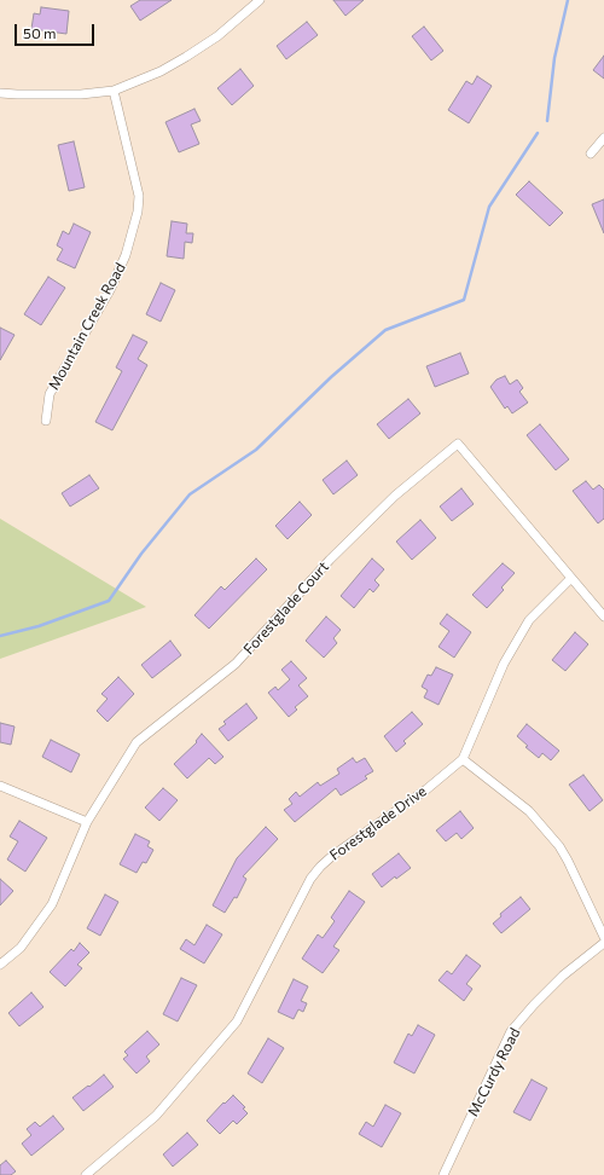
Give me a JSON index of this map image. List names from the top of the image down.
{
  "streets": {
    "street": [
      "Mountain Creek Road",
      "Forestglade Court",
      "Forestglade Drive",
      "McCurdy Road"
    ]
  },
  "crossings": [
    ["Forestglade Court", "Forestglade Drive"]
  ],
  "scale_bar": "50 m"
}
